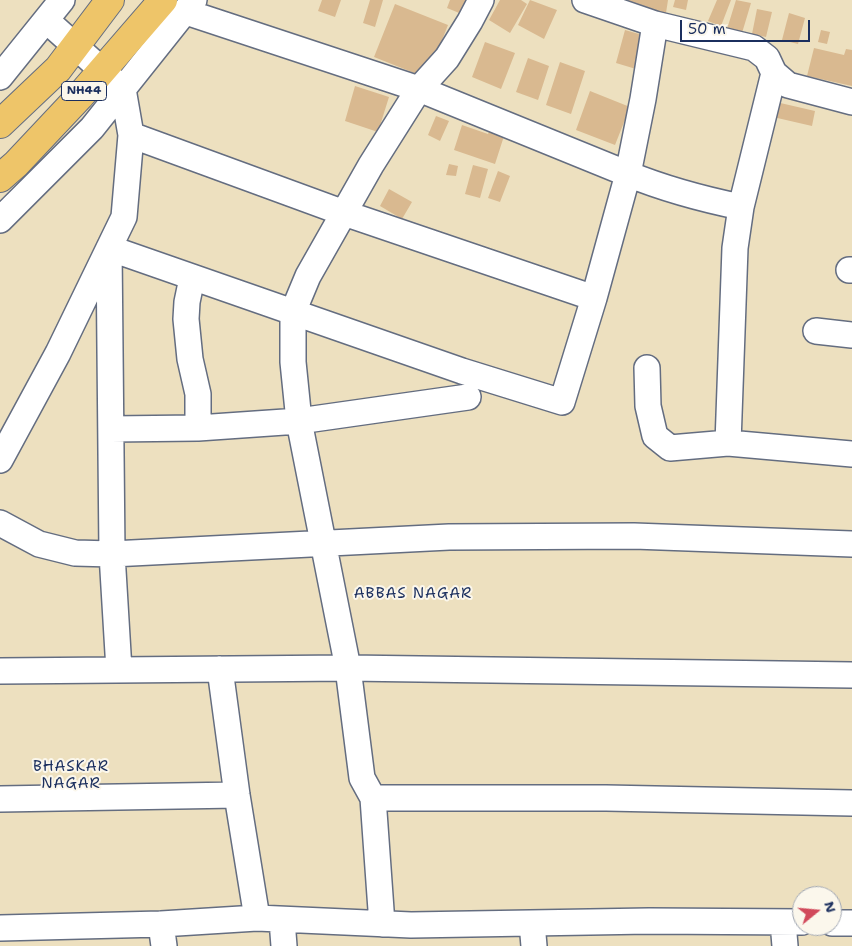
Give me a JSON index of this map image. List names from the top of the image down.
{
  "streets": {
    "highway": ["NH44"]
  },
  "districts": ["ABBAS NAGAR", "BHASKAR NAGAR"],
  "scale_bar": "50 m",
  "north": "right"
}
